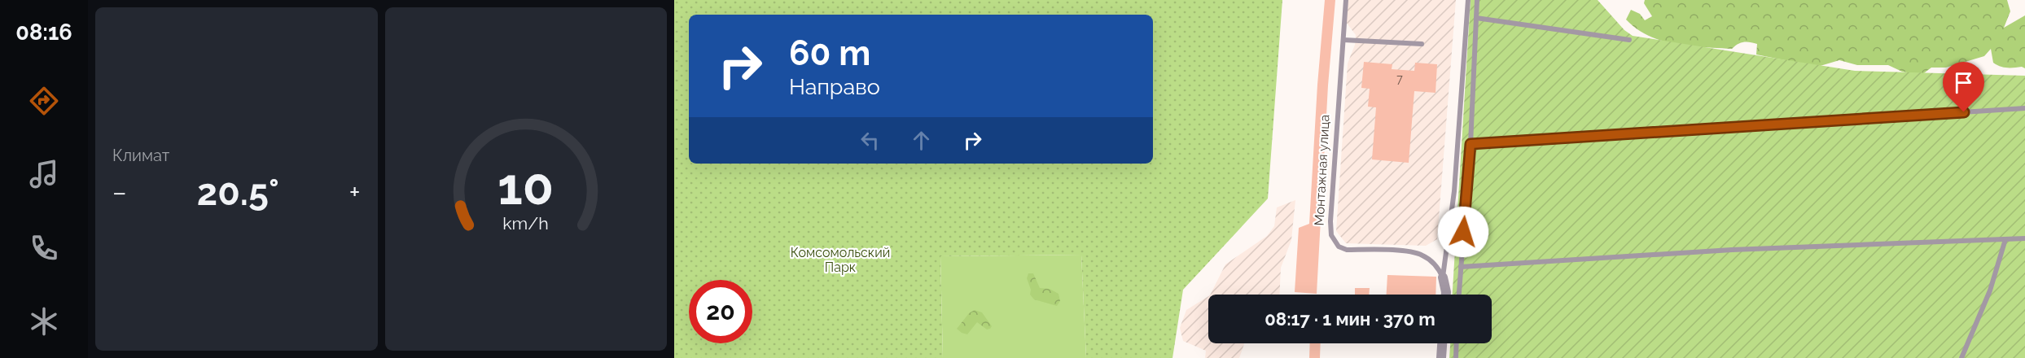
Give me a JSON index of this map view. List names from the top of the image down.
{
  "streets": {
    "lane": ["Монтажная улица"]
  },
  "parks": ["Комсомольский Парк"],
  "house_numbers": ["7"],
  "page": {
    "tabs": "08:16",
    "tile": "Климат",
    "turn": ["60 m", "Направо"],
    "heat": ["−", "20.5°", "+"],
    "limit": "20",
    "trip": "08:17 · 1 мин · 370 m",
    "gauge": ["10", "km/h"]
  }
}
